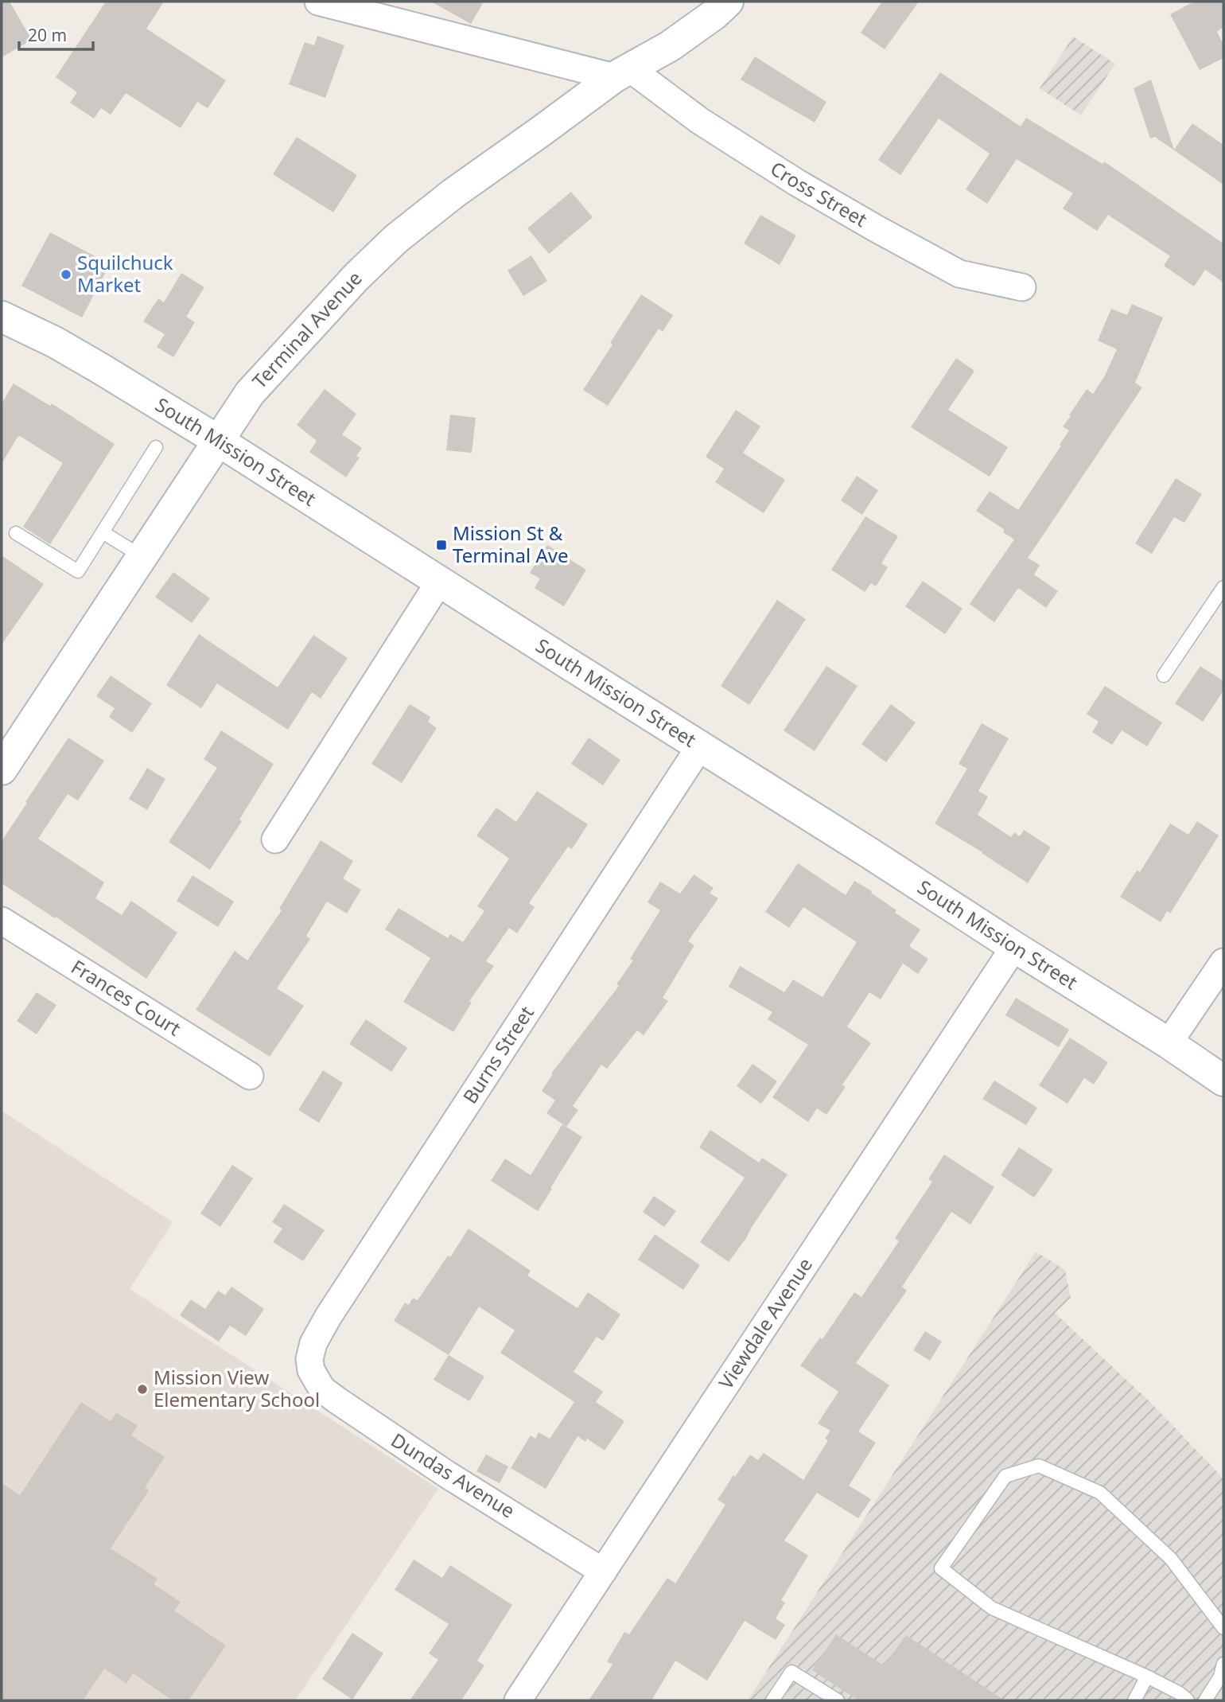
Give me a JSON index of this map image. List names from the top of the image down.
{
  "streets": {
    "main road": ["Terminal Avenue", "South Mission Street"],
    "street": [
      "Cross Street",
      "Frances Court",
      "Burns Street",
      "Viewdale Avenue",
      "Dundas Avenue"
    ]
  },
  "crossings": [
    ["Cross Street", "Terminal Avenue"],
    ["Terminal Avenue", "South Mission Street"],
    ["South Mission Street", "Burns Street"],
    ["South Mission Street", "Viewdale Avenue"],
    ["Burns Street", "Dundas Avenue"],
    ["Viewdale Avenue", "Dundas Avenue"]
  ],
  "places": {
    "other": ["Squilchuck Market", "Mission View Elementary School"],
    "transit": ["Mission St & Terminal Ave"]
  },
  "scale_bar": "20 m"
}
